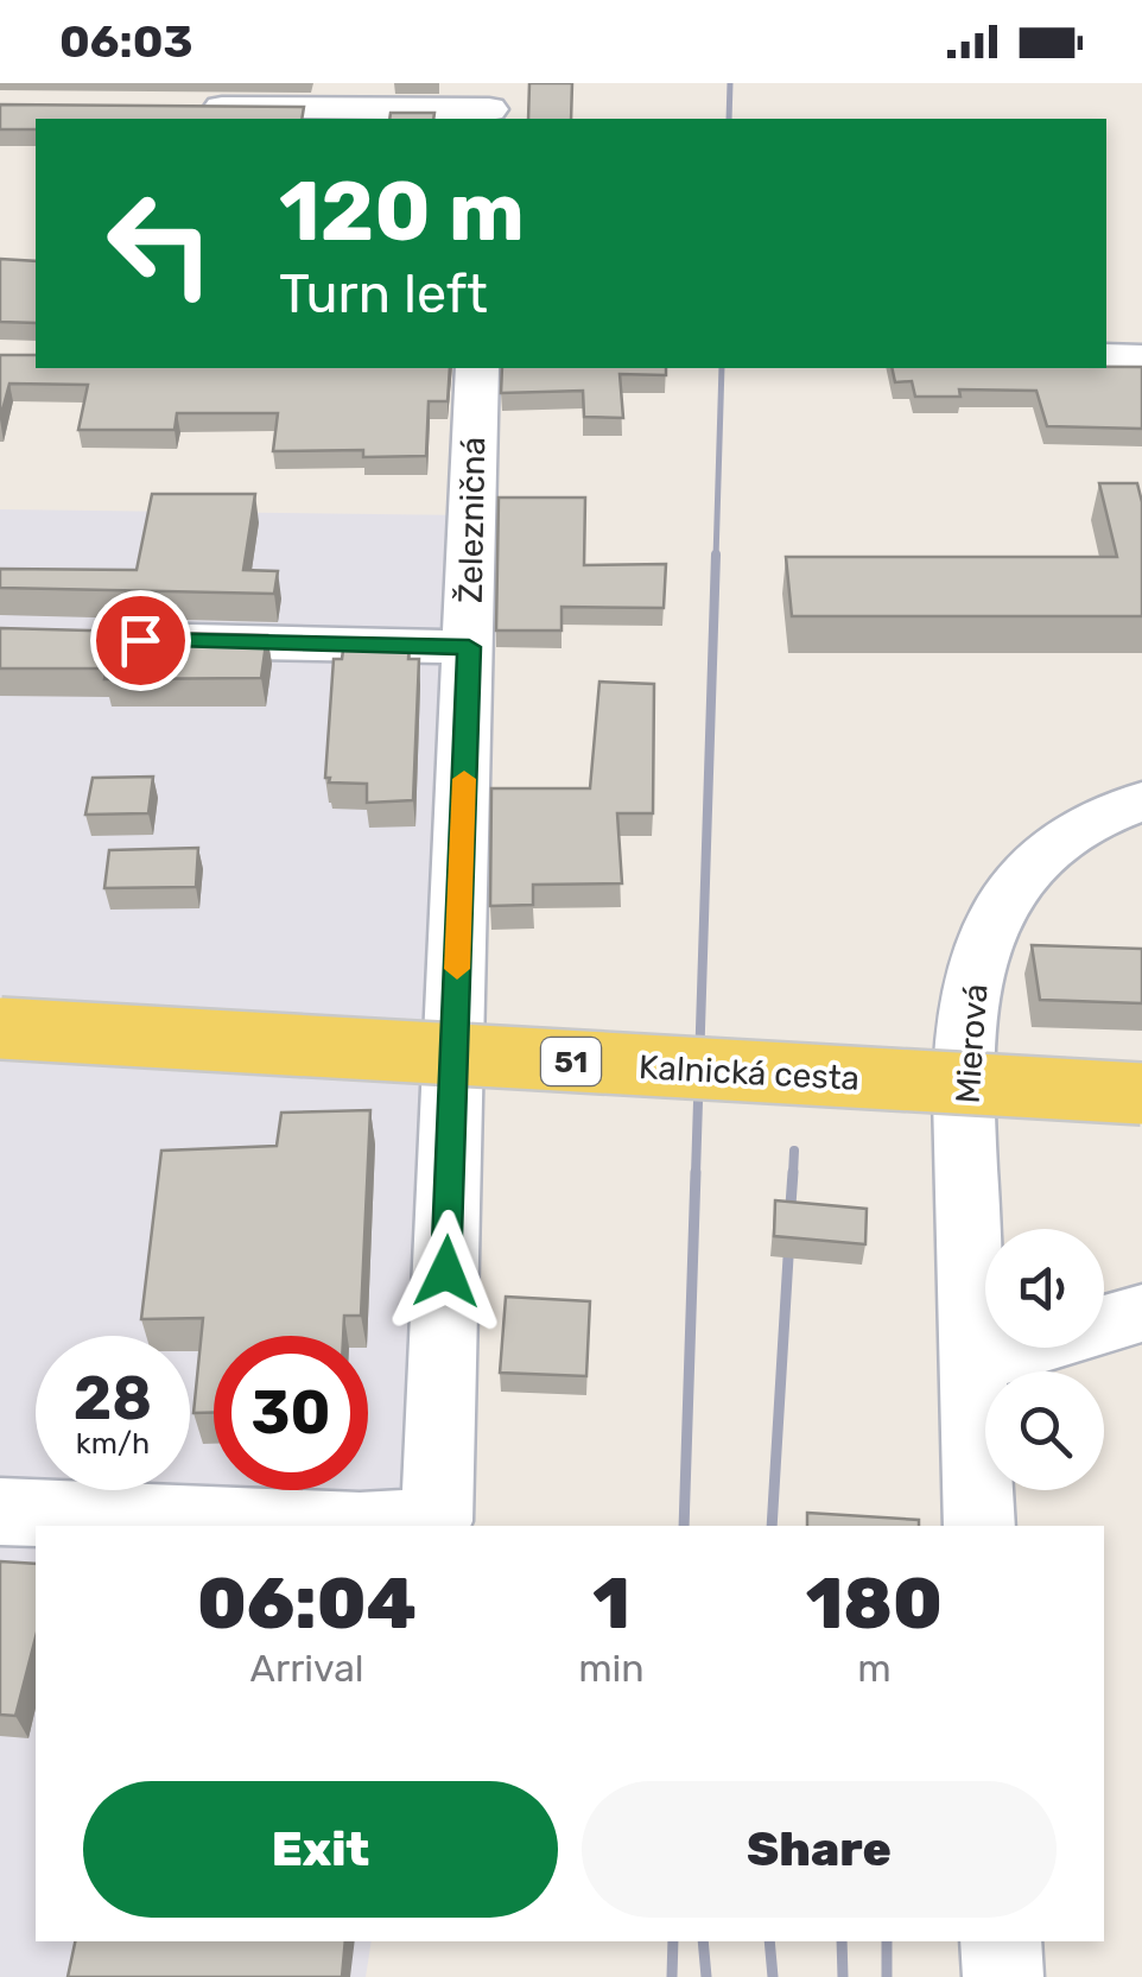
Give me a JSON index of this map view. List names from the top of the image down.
{
  "streets": {
    "main road": ["51", "Kalnická cesta"],
    "street": ["Železničná", "Mierová"]
  },
  "page": {
    "status": "06:03",
    "turn": ["120 m", "Turn left"],
    "speed": "28 km/h",
    "limit": "30",
    "eta": [
      "06:04",
      "Arrival",
      "1",
      "min",
      "180",
      "m"
    ],
    "buttons": ["Exit", "Share"]
  }
}
